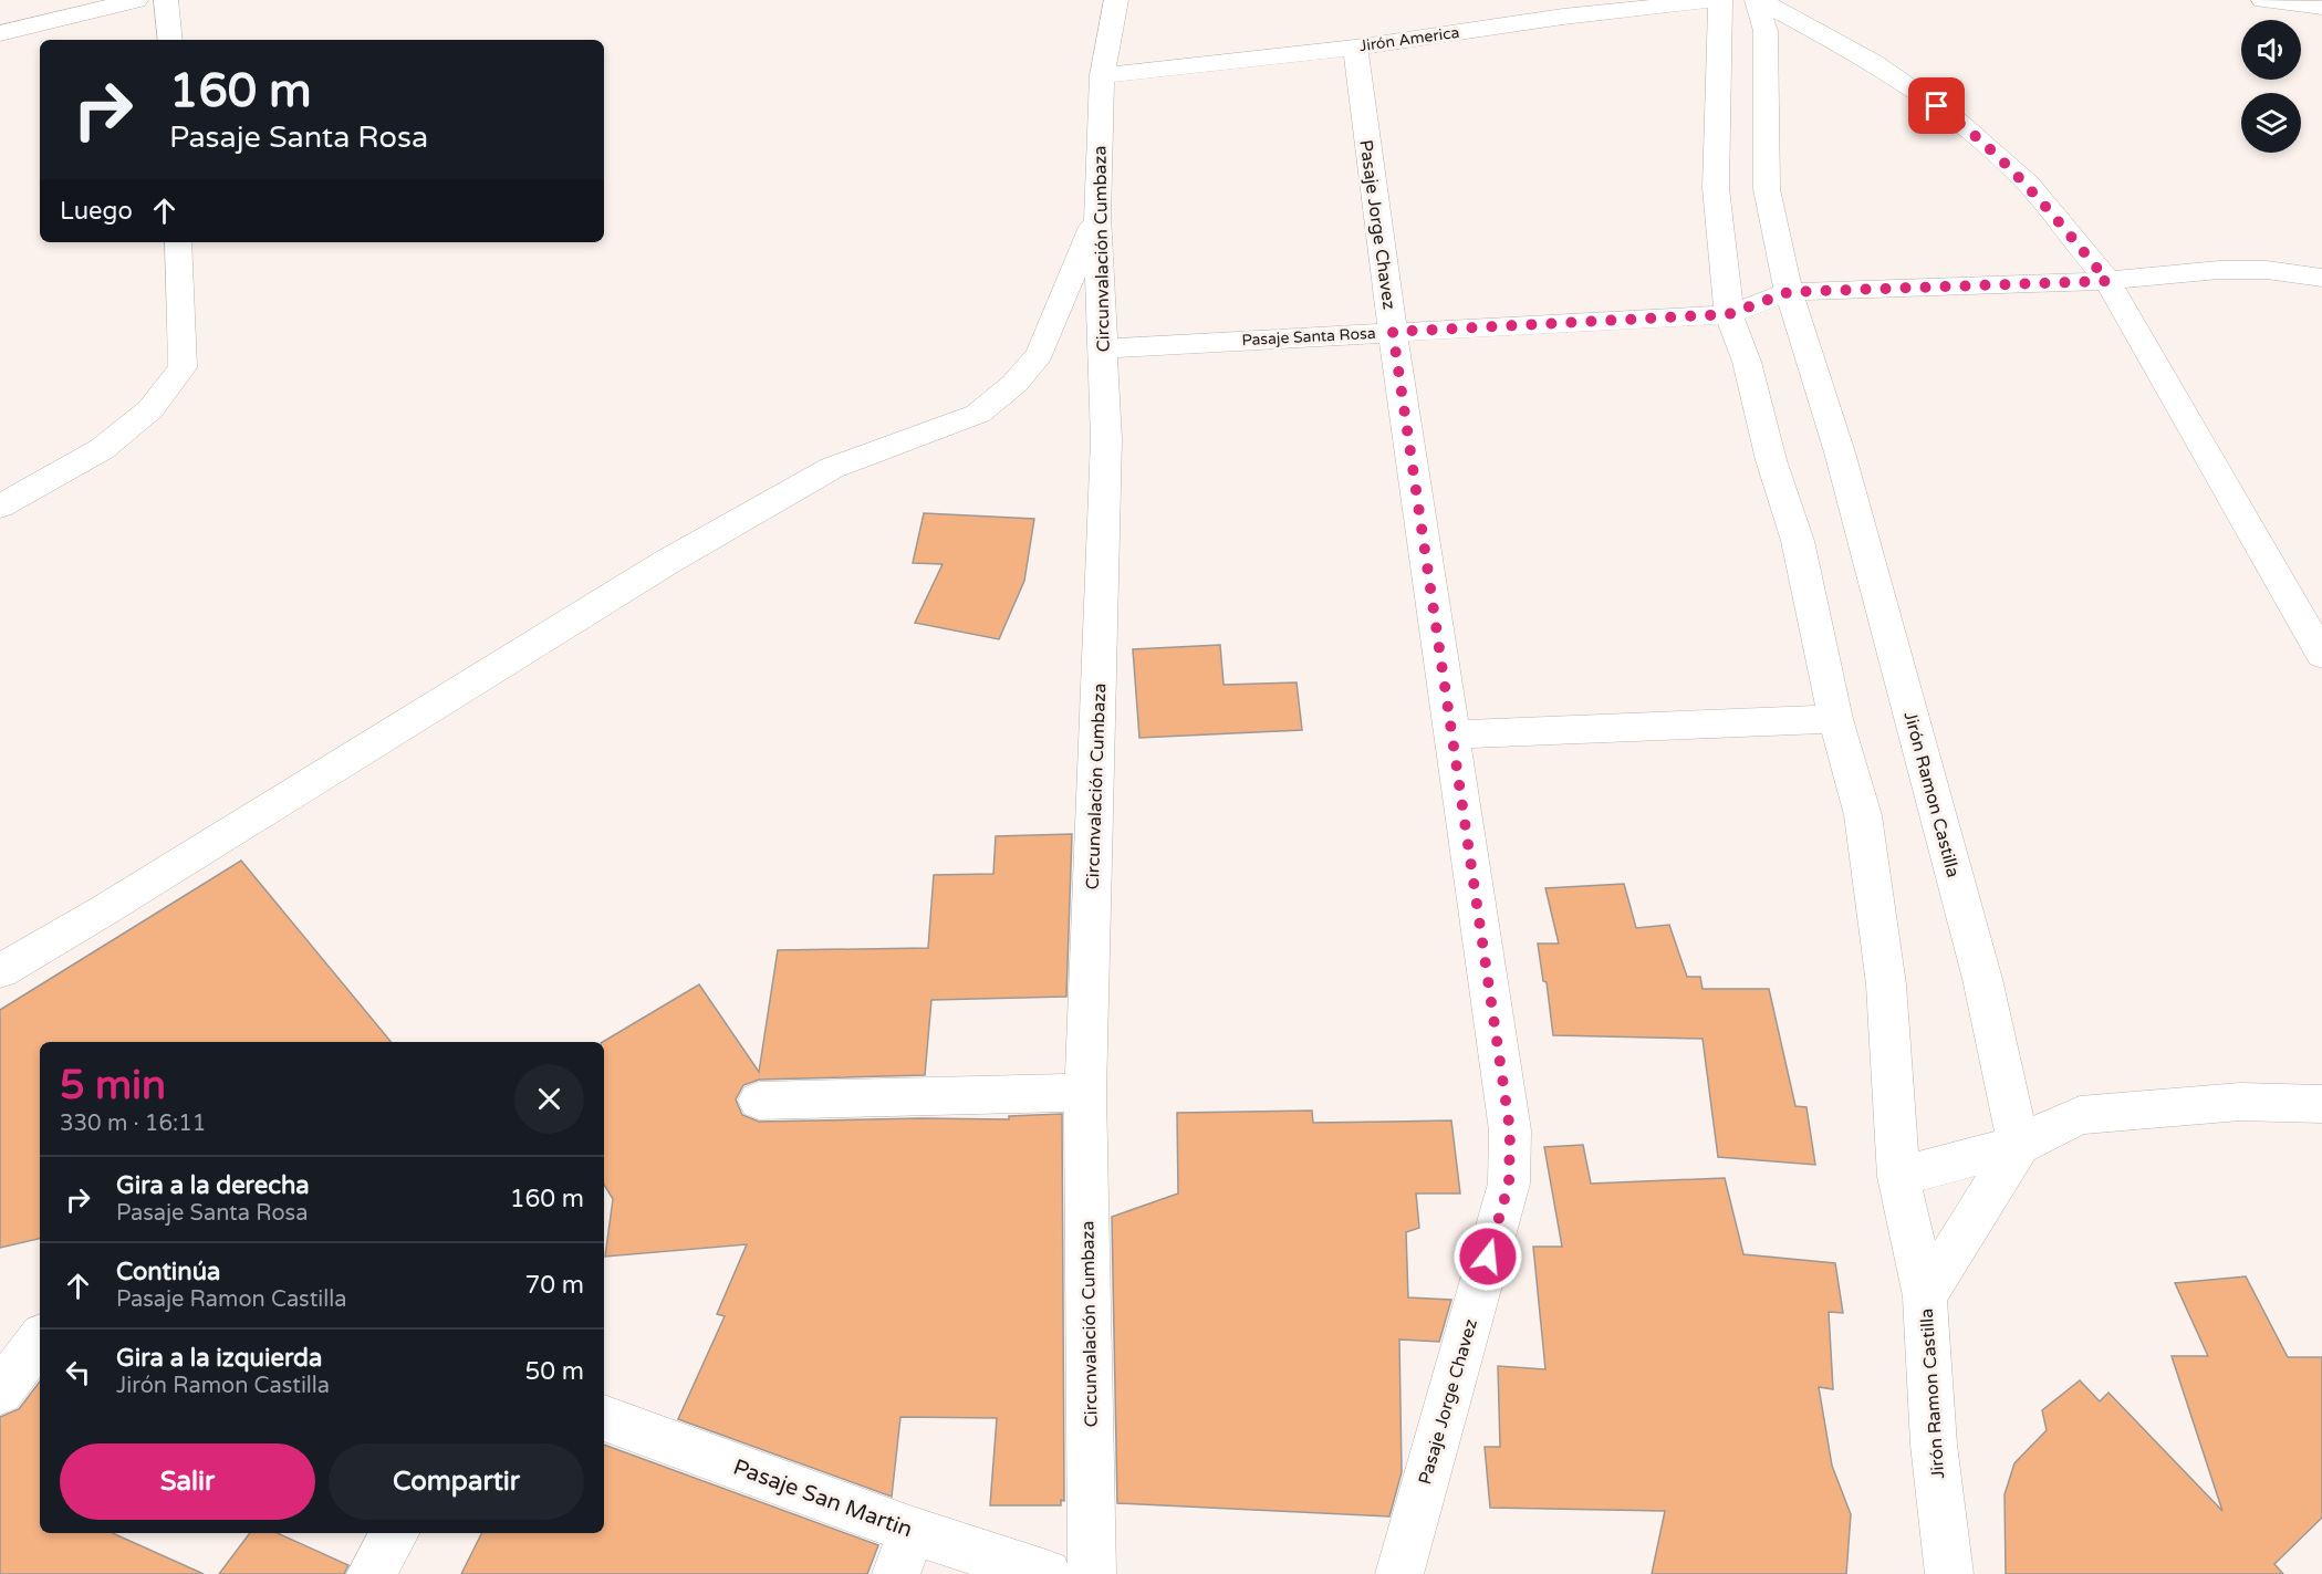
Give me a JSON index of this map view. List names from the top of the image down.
{
  "streets": {
    "street": [
      "Jirón America",
      "Pasaje Jorge Chavez",
      "Circunvalación Cumbaza",
      "Pasaje Santa Rosa",
      "Jirón Ramon Castilla",
      "Pasaje San Martin"
    ]
  },
  "crossings": [
    ["Jirón America", "Pasaje Jorge Chavez"],
    ["Jirón America", "Circunvalación Cumbaza"],
    ["Pasaje Jorge Chavez", "Pasaje Santa Rosa"],
    ["Circunvalación Cumbaza", "Pasaje Santa Rosa"],
    ["Pasaje Santa Rosa", "Jirón Ramon Castilla"]
  ],
  "page": {
    "turn": ["160 m", "Pasaje Santa Rosa"],
    "then": "Luego",
    "heading": ["5 min", "330 m · 16:11"],
    "list": [
      {
        "name": "Gira a la derecha",
        "note": "Pasaje Santa Rosa",
        "value": "160 m"
      },
      {
        "name": "Continúa",
        "note": "Pasaje Ramon Castilla",
        "value": "70 m"
      },
      {
        "name": "Gira a la izquierda",
        "note": "Jirón Ramon Castilla",
        "value": "50 m"
      }
    ],
    "buttons": ["Salir", "Compartir"]
  }
}
